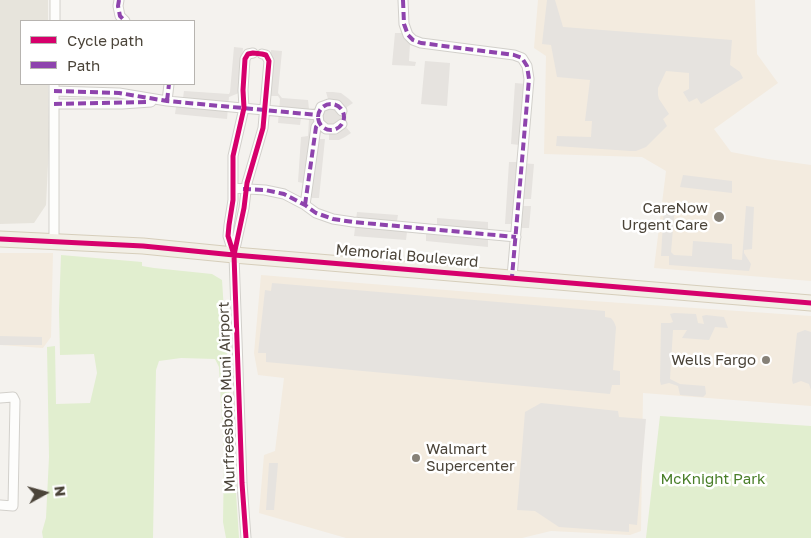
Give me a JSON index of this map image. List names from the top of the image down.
{
  "streets": {
    "main road": ["Memorial Boulevard"],
    "street": ["Murfreesboro Muni Airport"]
  },
  "crossings": [
    ["Memorial Boulevard", "Murfreesboro Muni Airport"]
  ],
  "parks": ["McKnight Park"],
  "places": ["CareNow Urgent Care", "Wells Fargo", "Walmart Supercenter"],
  "legend": ["Cycle path", "Path"],
  "north": "right"
}
